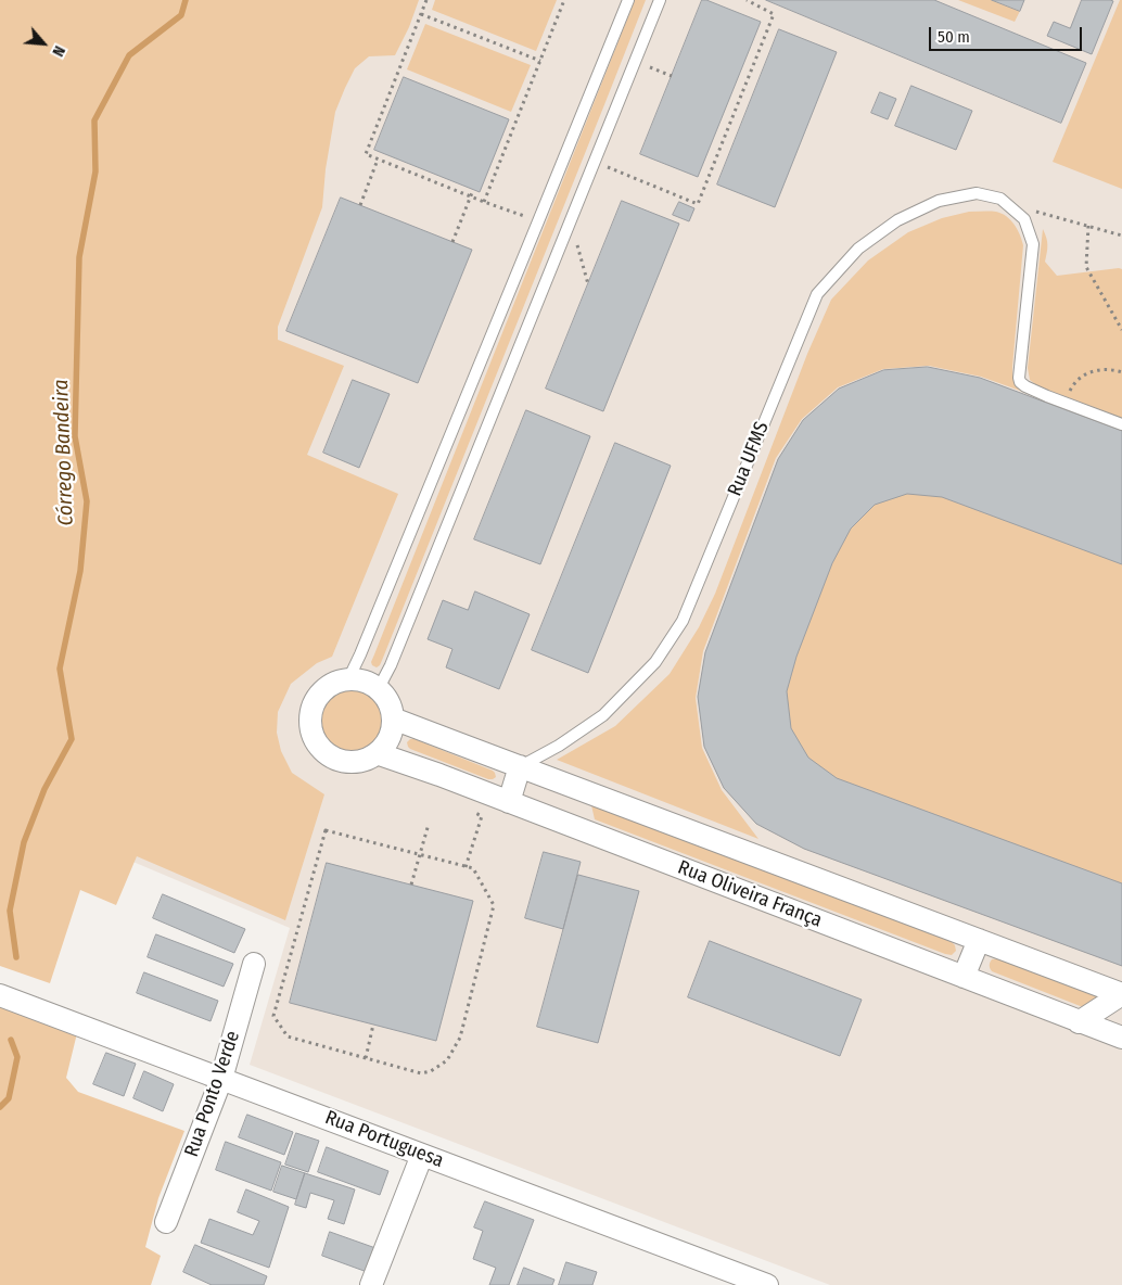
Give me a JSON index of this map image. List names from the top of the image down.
{
  "streets": {
    "street": ["Rua Oliveira França", "Rua Ponto Verde", "Rua Portuguesa"],
    "lane": ["Rua UFMS"]
  },
  "crossings": [
    ["Rua UFMS", "Rua Oliveira França"],
    ["Rua Ponto Verde", "Rua Portuguesa"]
  ],
  "water": ["Córrego Bandeira"],
  "scale_bar": "50 m",
  "north": "bottom right"
}
